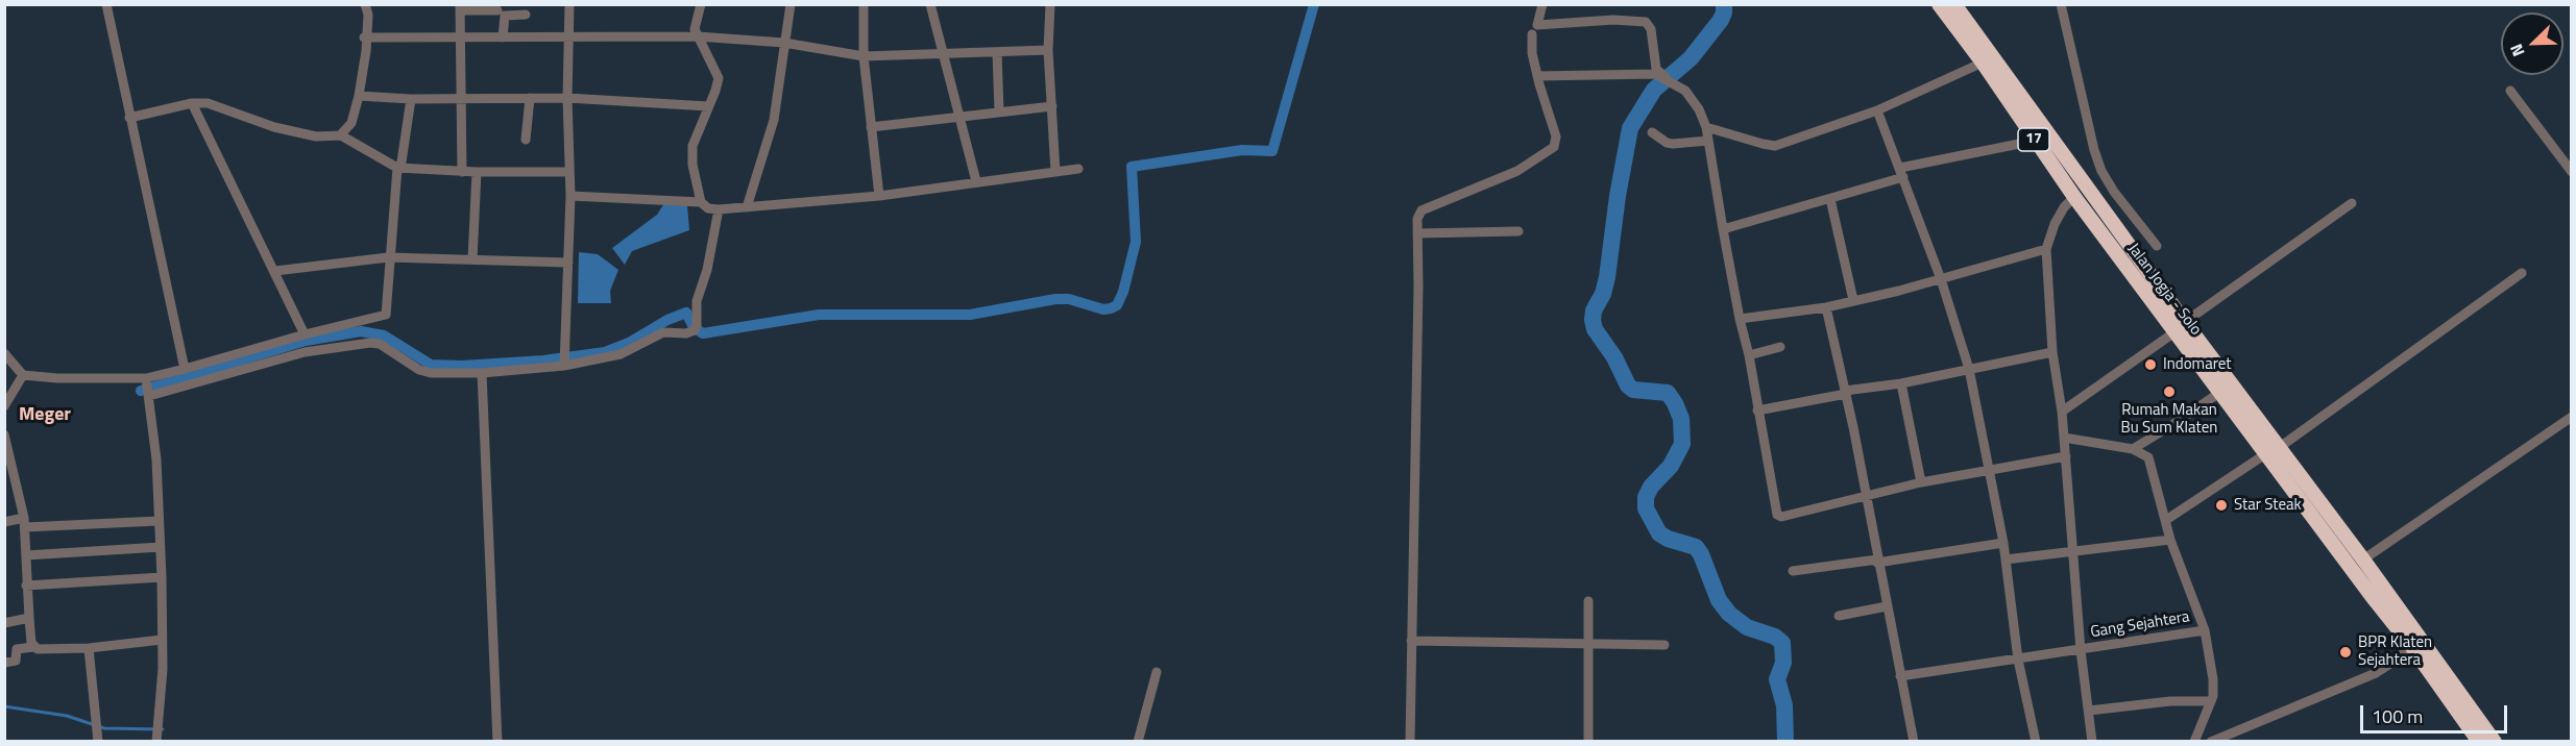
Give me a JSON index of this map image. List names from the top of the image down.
{
  "streets": {
    "highway": ["17", "Jalan Jogja - Solo"],
    "street": ["Gang Sejahtera"]
  },
  "crossings": [
    ["17", "Jalan Jogja - Solo"]
  ],
  "districts": ["Meger"],
  "places": [
    "Indomaret",
    "Rumah Makan Bu Sum Klaten",
    "Star Steak",
    "BPR Klaten Sejahtera"
  ],
  "scale_bar": "100 m",
  "north": "bottom left"
}
